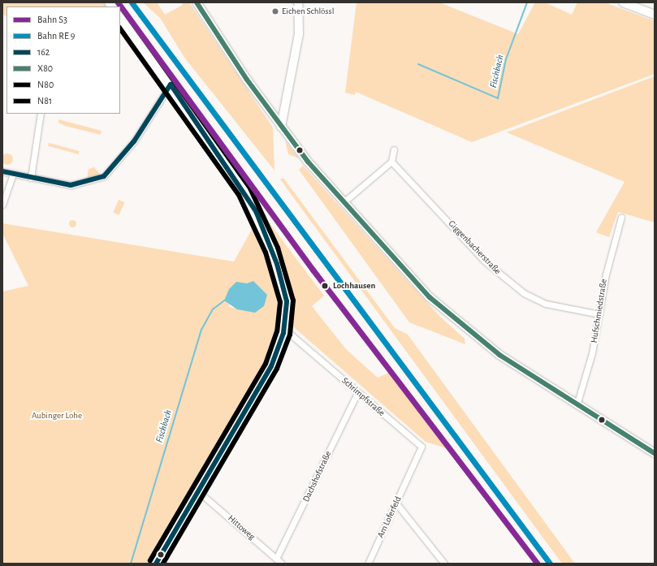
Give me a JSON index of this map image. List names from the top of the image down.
{
  "streets": {
    "street": [
      "Giggenbacherstraße",
      "Hufschmiedstraße",
      "Schrimpfstraße",
      "Dachshofstraße",
      "Am Loferfeld",
      "Hittoweg"
    ]
  },
  "crossings": [
    ["Giggenbacherstraße", "Hufschmiedstraße"],
    ["Schrimpfstraße", "Dachshofstraße"],
    ["Schrimpfstraße", "Am Loferfeld"],
    ["Dachshofstraße", "Hittoweg"]
  ],
  "water": ["Fischbach"],
  "parks": ["Aubinger Lohe"],
  "places": ["Eichen Schlössl", "Lochhausen"],
  "lines": [
    "rail line S3",
    "transit line X80",
    "transit line N81",
    "transit line N80",
    "transit line 162"
  ],
  "legend": [
    "Bahn S3",
    "Bahn RE 9",
    "162",
    "X80",
    "N80",
    "N81"
  ]
}
